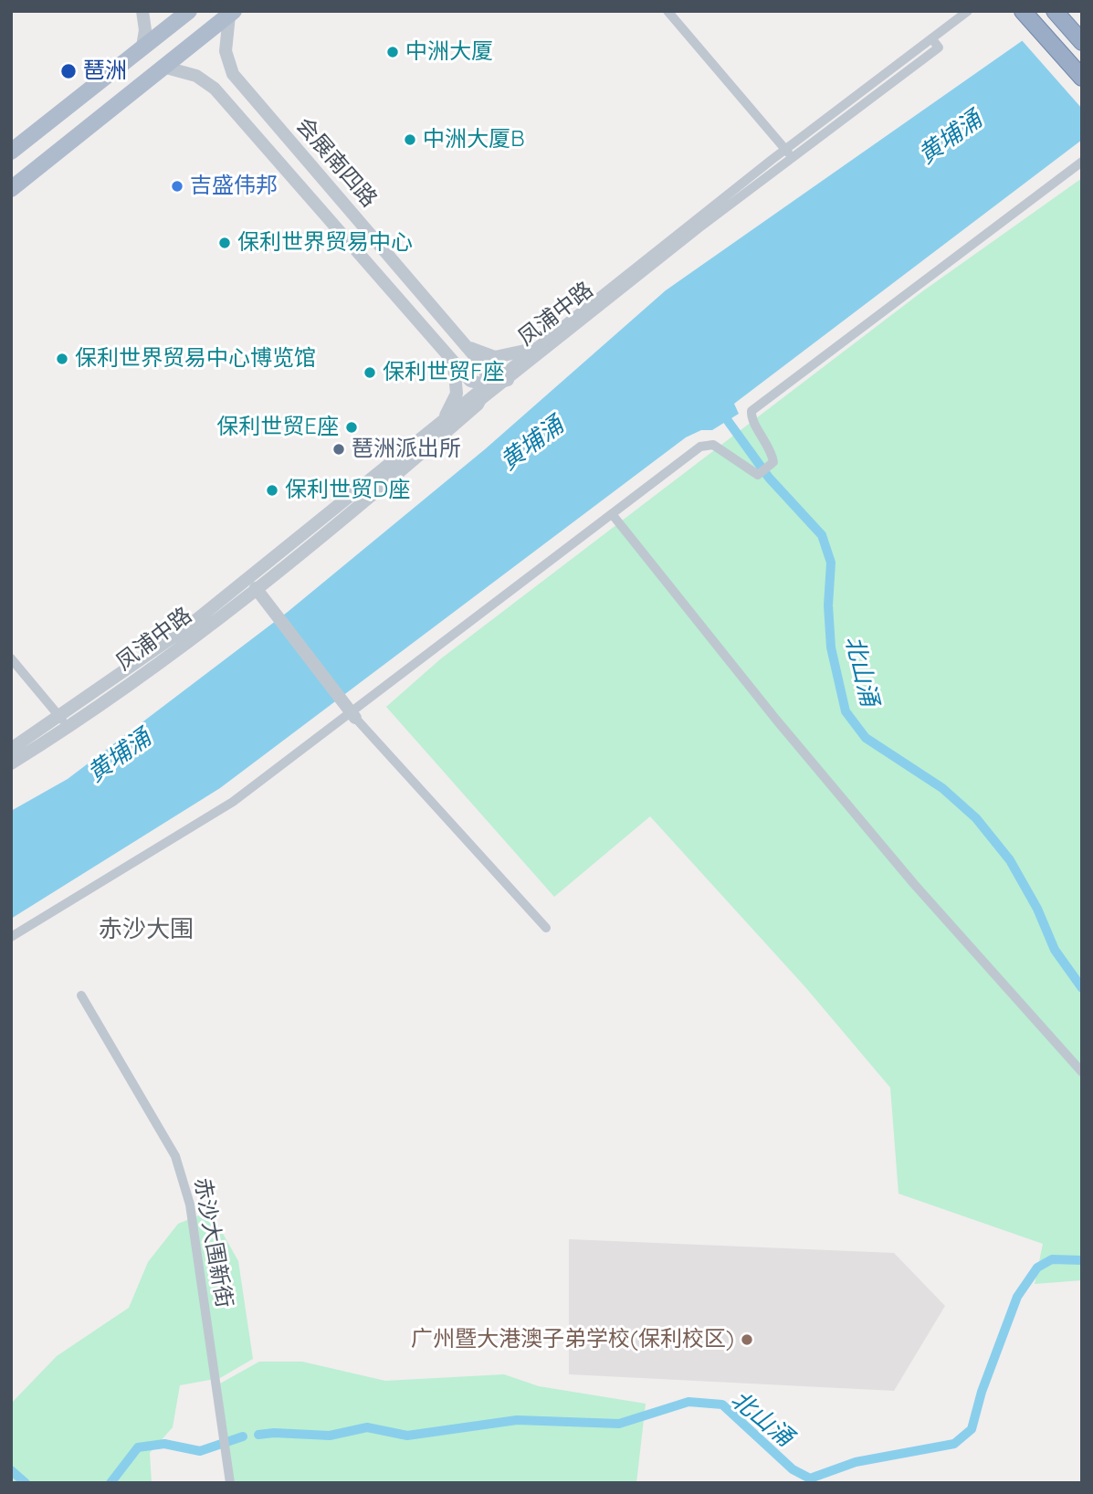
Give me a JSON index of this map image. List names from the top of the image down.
{
  "streets": {
    "street": ["会展南四路", "凤浦中路", "赤沙大围新街"]
  },
  "crossings": [
    ["会展南四路", "凤浦中路"]
  ],
  "districts": ["赤沙大围"],
  "water": ["黄埔涌", "北山涌"],
  "places": [
    "中洲大厦",
    "琶洲",
    "中洲大厦B",
    "吉盛伟邦",
    "保利世界贸易中心",
    "保利世界贸易中心博览馆",
    "保利世贸F座",
    "保利世贸E座",
    "琶洲派出所",
    "保利世贸D座",
    "广州暨大港澳子弟学校(保利校区)"
  ]
}
